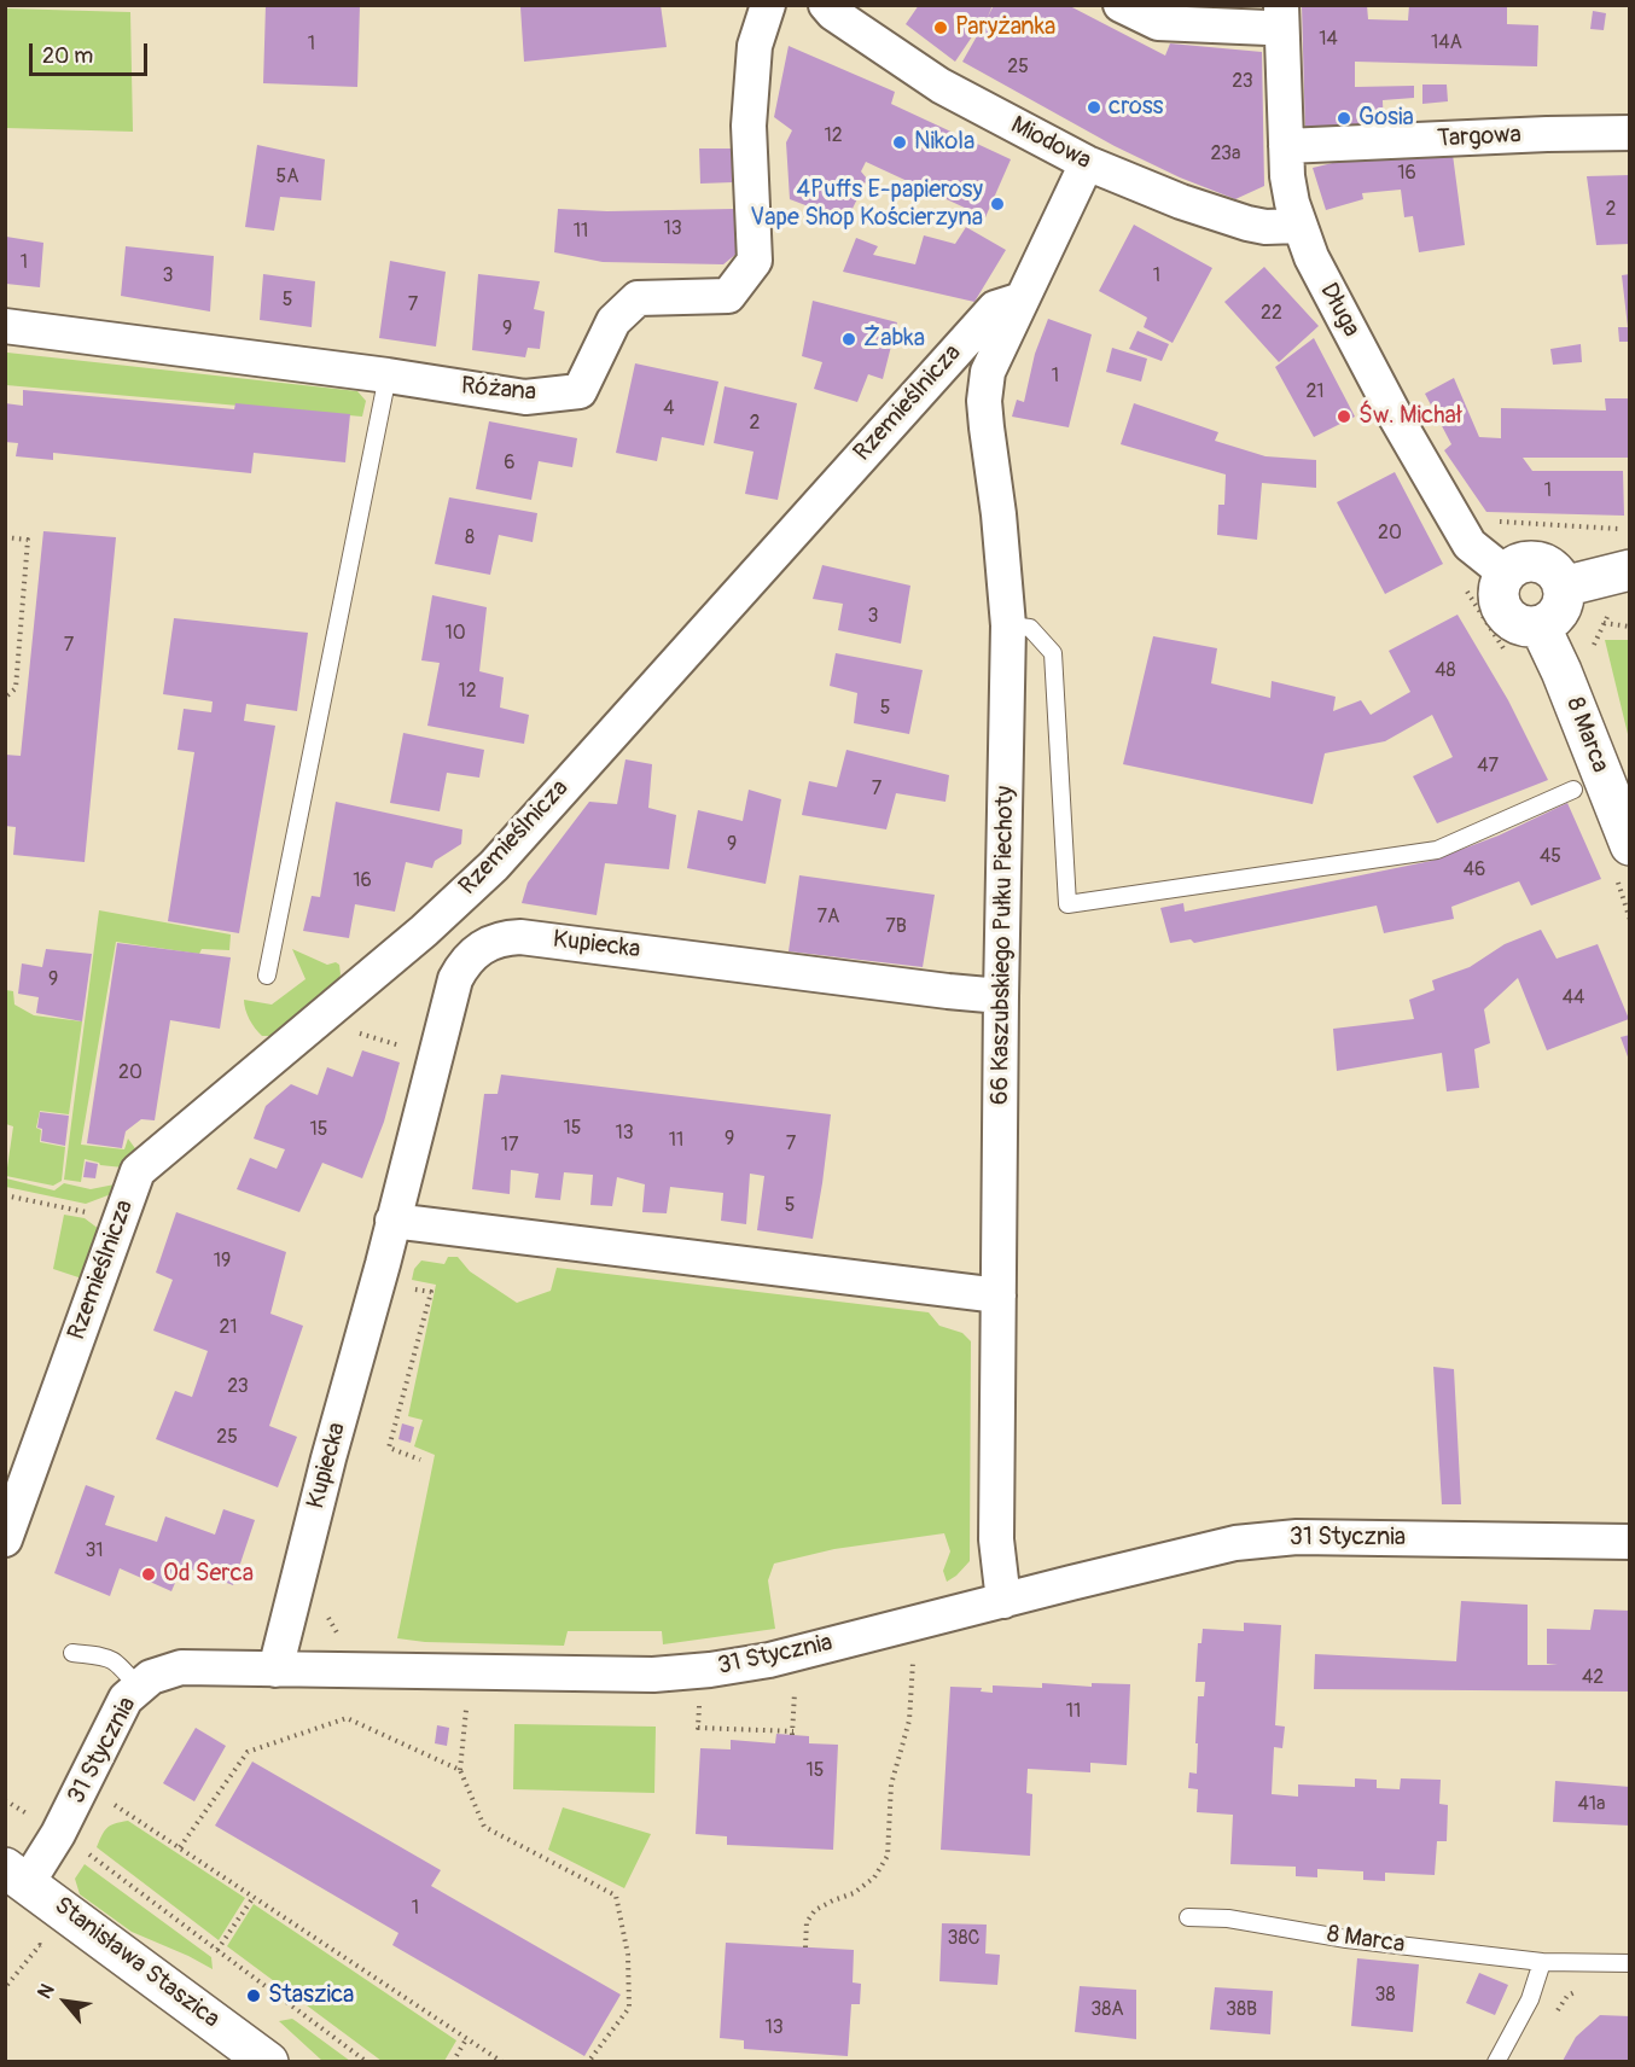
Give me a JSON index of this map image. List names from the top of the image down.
{
  "streets": {
    "street": [
      "Targowa",
      "Miodowa",
      "Długa",
      "Różana",
      "Rzemieślnicza",
      "8 Marca",
      "Kupiecka",
      "66 Kaszubskiego Pułku Piechoty",
      "31 Stycznia",
      "Stanisława Staszica"
    ]
  },
  "crossings": [
    ["Targowa", "Długa"],
    ["Miodowa", "Długa"],
    ["Długa", "8 Marca"],
    ["Rzemieślnicza", "66 Kaszubskiego Pułku Piechoty"],
    ["Kupiecka", "66 Kaszubskiego Pułku Piechoty"],
    ["Kupiecka", "31 Stycznia"],
    ["66 Kaszubskiego Pułku Piechoty", "31 Stycznia"],
    ["31 Stycznia", "Stanisława Staszica"]
  ],
  "places": [
    "Paryżanka",
    "cross",
    "Gosia",
    "Nikola",
    "4Puffs E-papierosy Vape Shop Kościerzyna",
    "Żabka",
    "Św. Michał",
    "Od Serca",
    "Staszica"
  ],
  "house_numbers": [
    "14",
    "14A",
    "1",
    "25",
    "23",
    "12",
    "23a",
    "16",
    "5A",
    "2",
    "13",
    "11",
    "1",
    "3",
    "1",
    "5",
    "7",
    "22",
    "9",
    "1",
    "21",
    "4",
    "2",
    "6",
    "1",
    "20",
    "8",
    "3",
    "10",
    "7",
    "48",
    "12",
    "5",
    "47",
    "7",
    "9",
    "45",
    "46",
    "16",
    "7A",
    "7B",
    "9",
    "44",
    "20",
    "15",
    "15",
    "13",
    "9",
    "11",
    "7",
    "17",
    "5",
    "19",
    "21",
    "23",
    "25",
    "31",
    "42",
    "11",
    "15",
    "41a",
    "1",
    "38C",
    "38",
    "38A",
    "38B",
    "13"
  ],
  "scale_bar": "20 m",
  "north": "top left"
}
